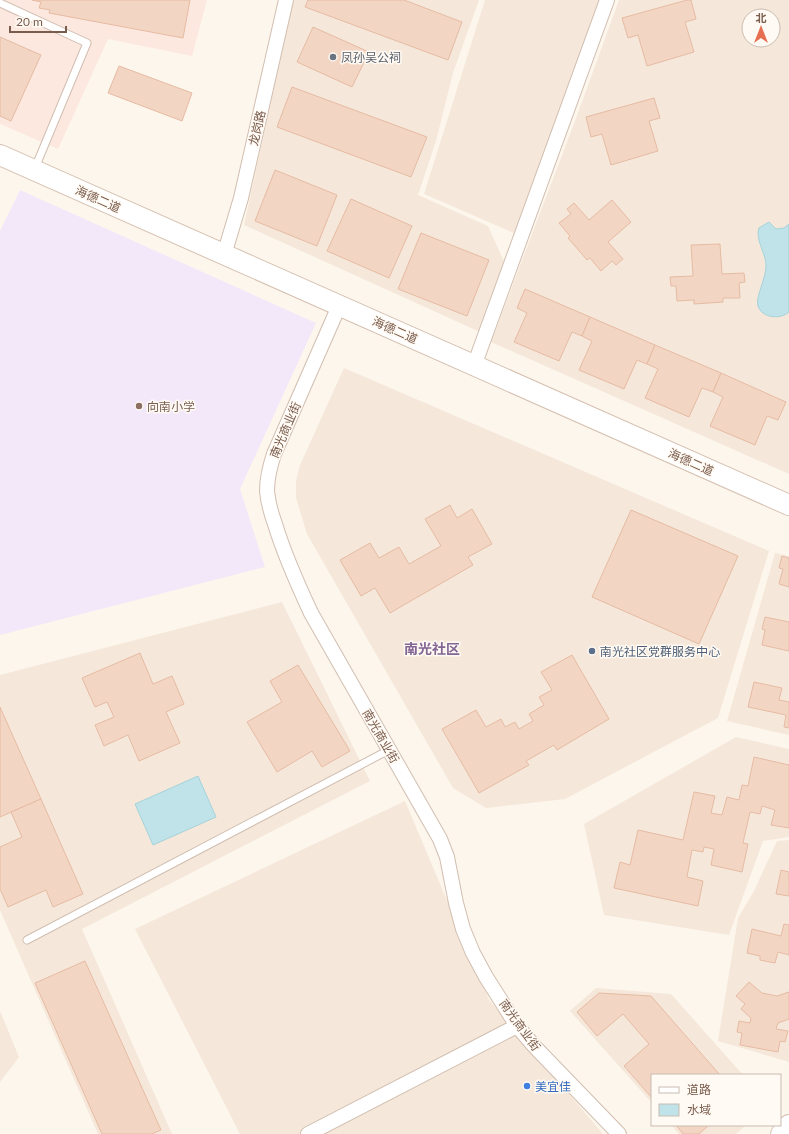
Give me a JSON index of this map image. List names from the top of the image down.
{
  "streets": {
    "street": ["龙岗路", "海德二道", "南光商业街"]
  },
  "crossings": [
    ["龙岗路", "海德二道"],
    ["海德二道", "南光商业街"]
  ],
  "districts": ["南光社区"],
  "places": [
    "凤孙吴公祠",
    "向南小学",
    "南光社区党群服务中心",
    "美宜佳"
  ],
  "legend": ["道路", "水域"],
  "scale_bar": "20 m",
  "north": "top"
}
